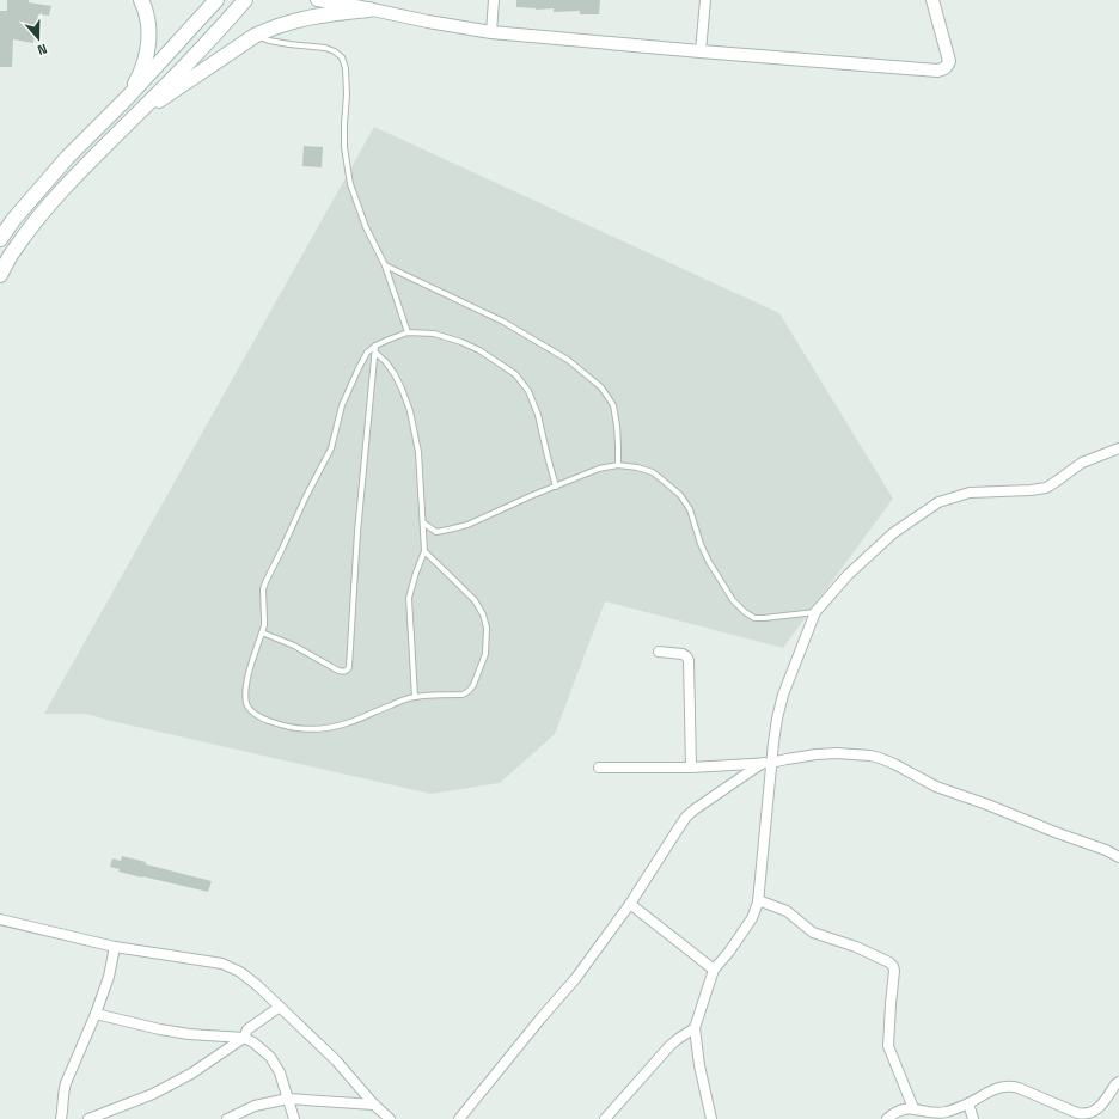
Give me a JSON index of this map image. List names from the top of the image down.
{
  "north": "bottom"
}
